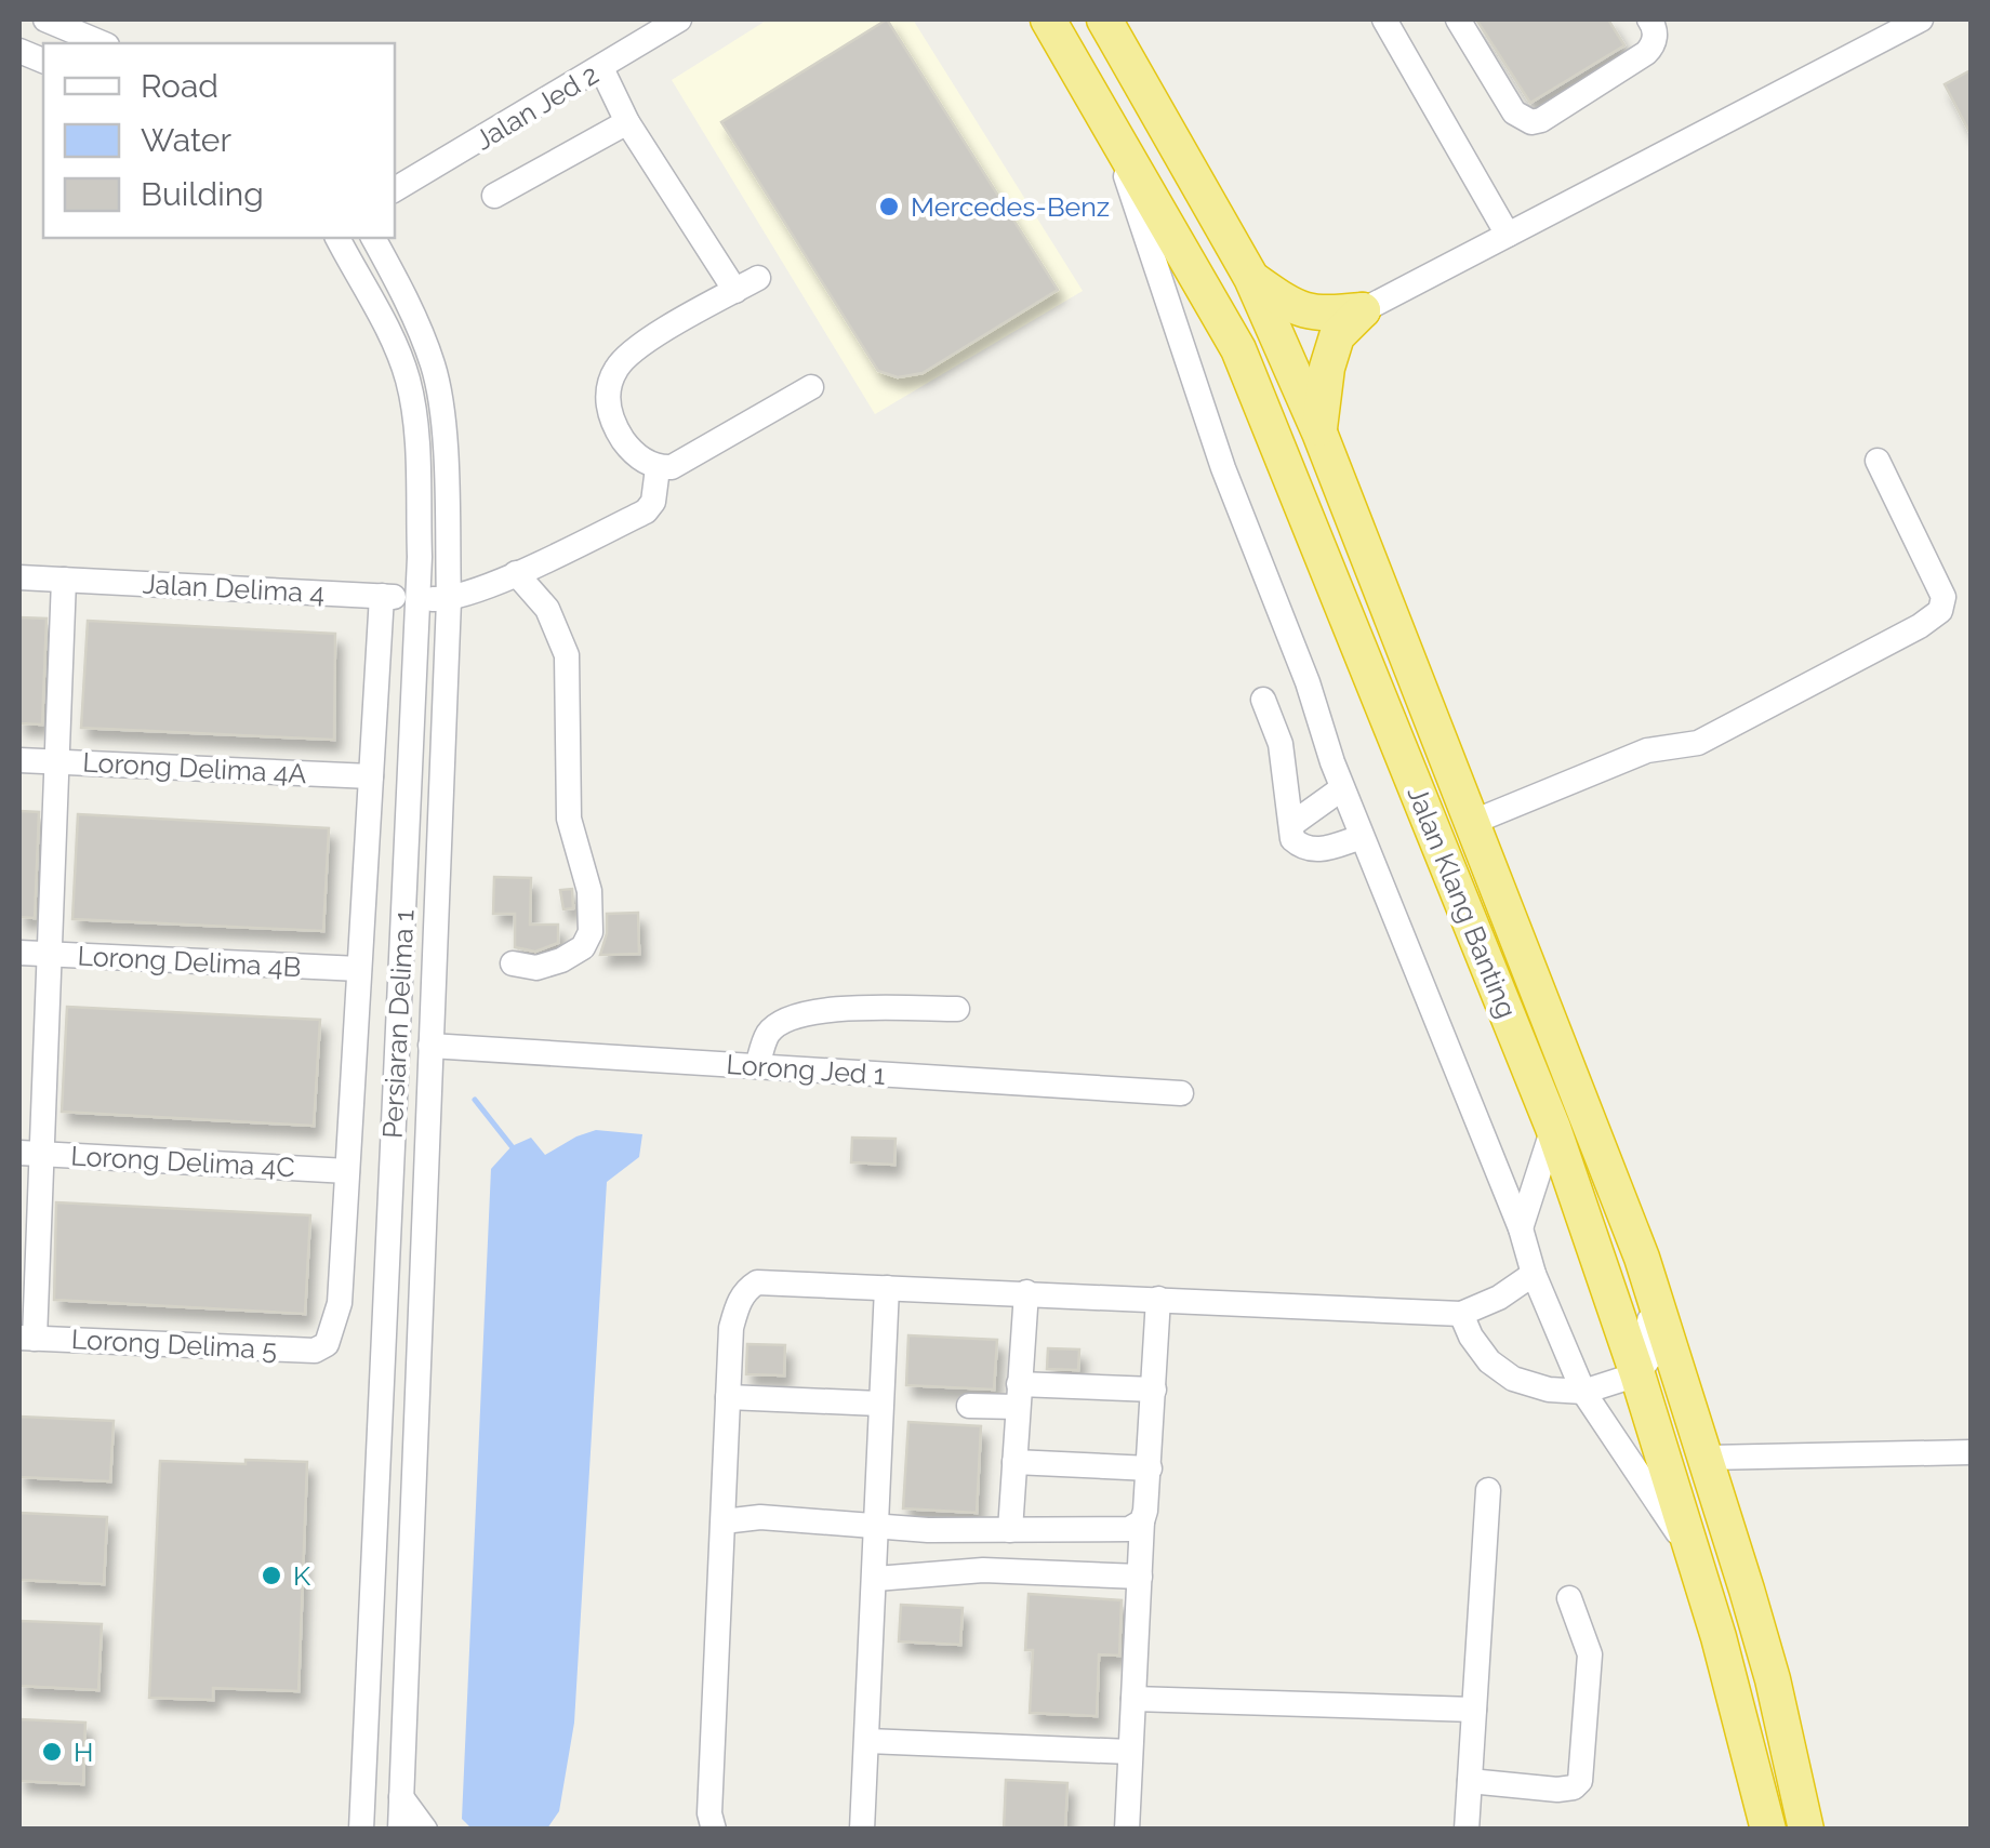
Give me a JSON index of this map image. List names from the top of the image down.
{
  "streets": {
    "highway": ["Jalan Klang Banting"],
    "street": [
      "Jalan Jed 2",
      "Jalan Delima 4",
      "Lorong Delima 4A",
      "Lorong Delima 4B",
      "Persiaran Delima 1",
      "Lorong Jed 1",
      "Lorong Delima 4C",
      "Lorong Delima 5"
    ]
  },
  "crossings": [
    ["Jalan Delima 4", "Persiaran Delima 1"],
    ["Persiaran Delima 1", "Lorong Jed 1"],
    ["Lorong Delima 4C", "Lorong Delima 5"]
  ],
  "places": ["Mercedes-Benz", "K", "H"],
  "legend": ["Road", "Water", "Building"]
}
